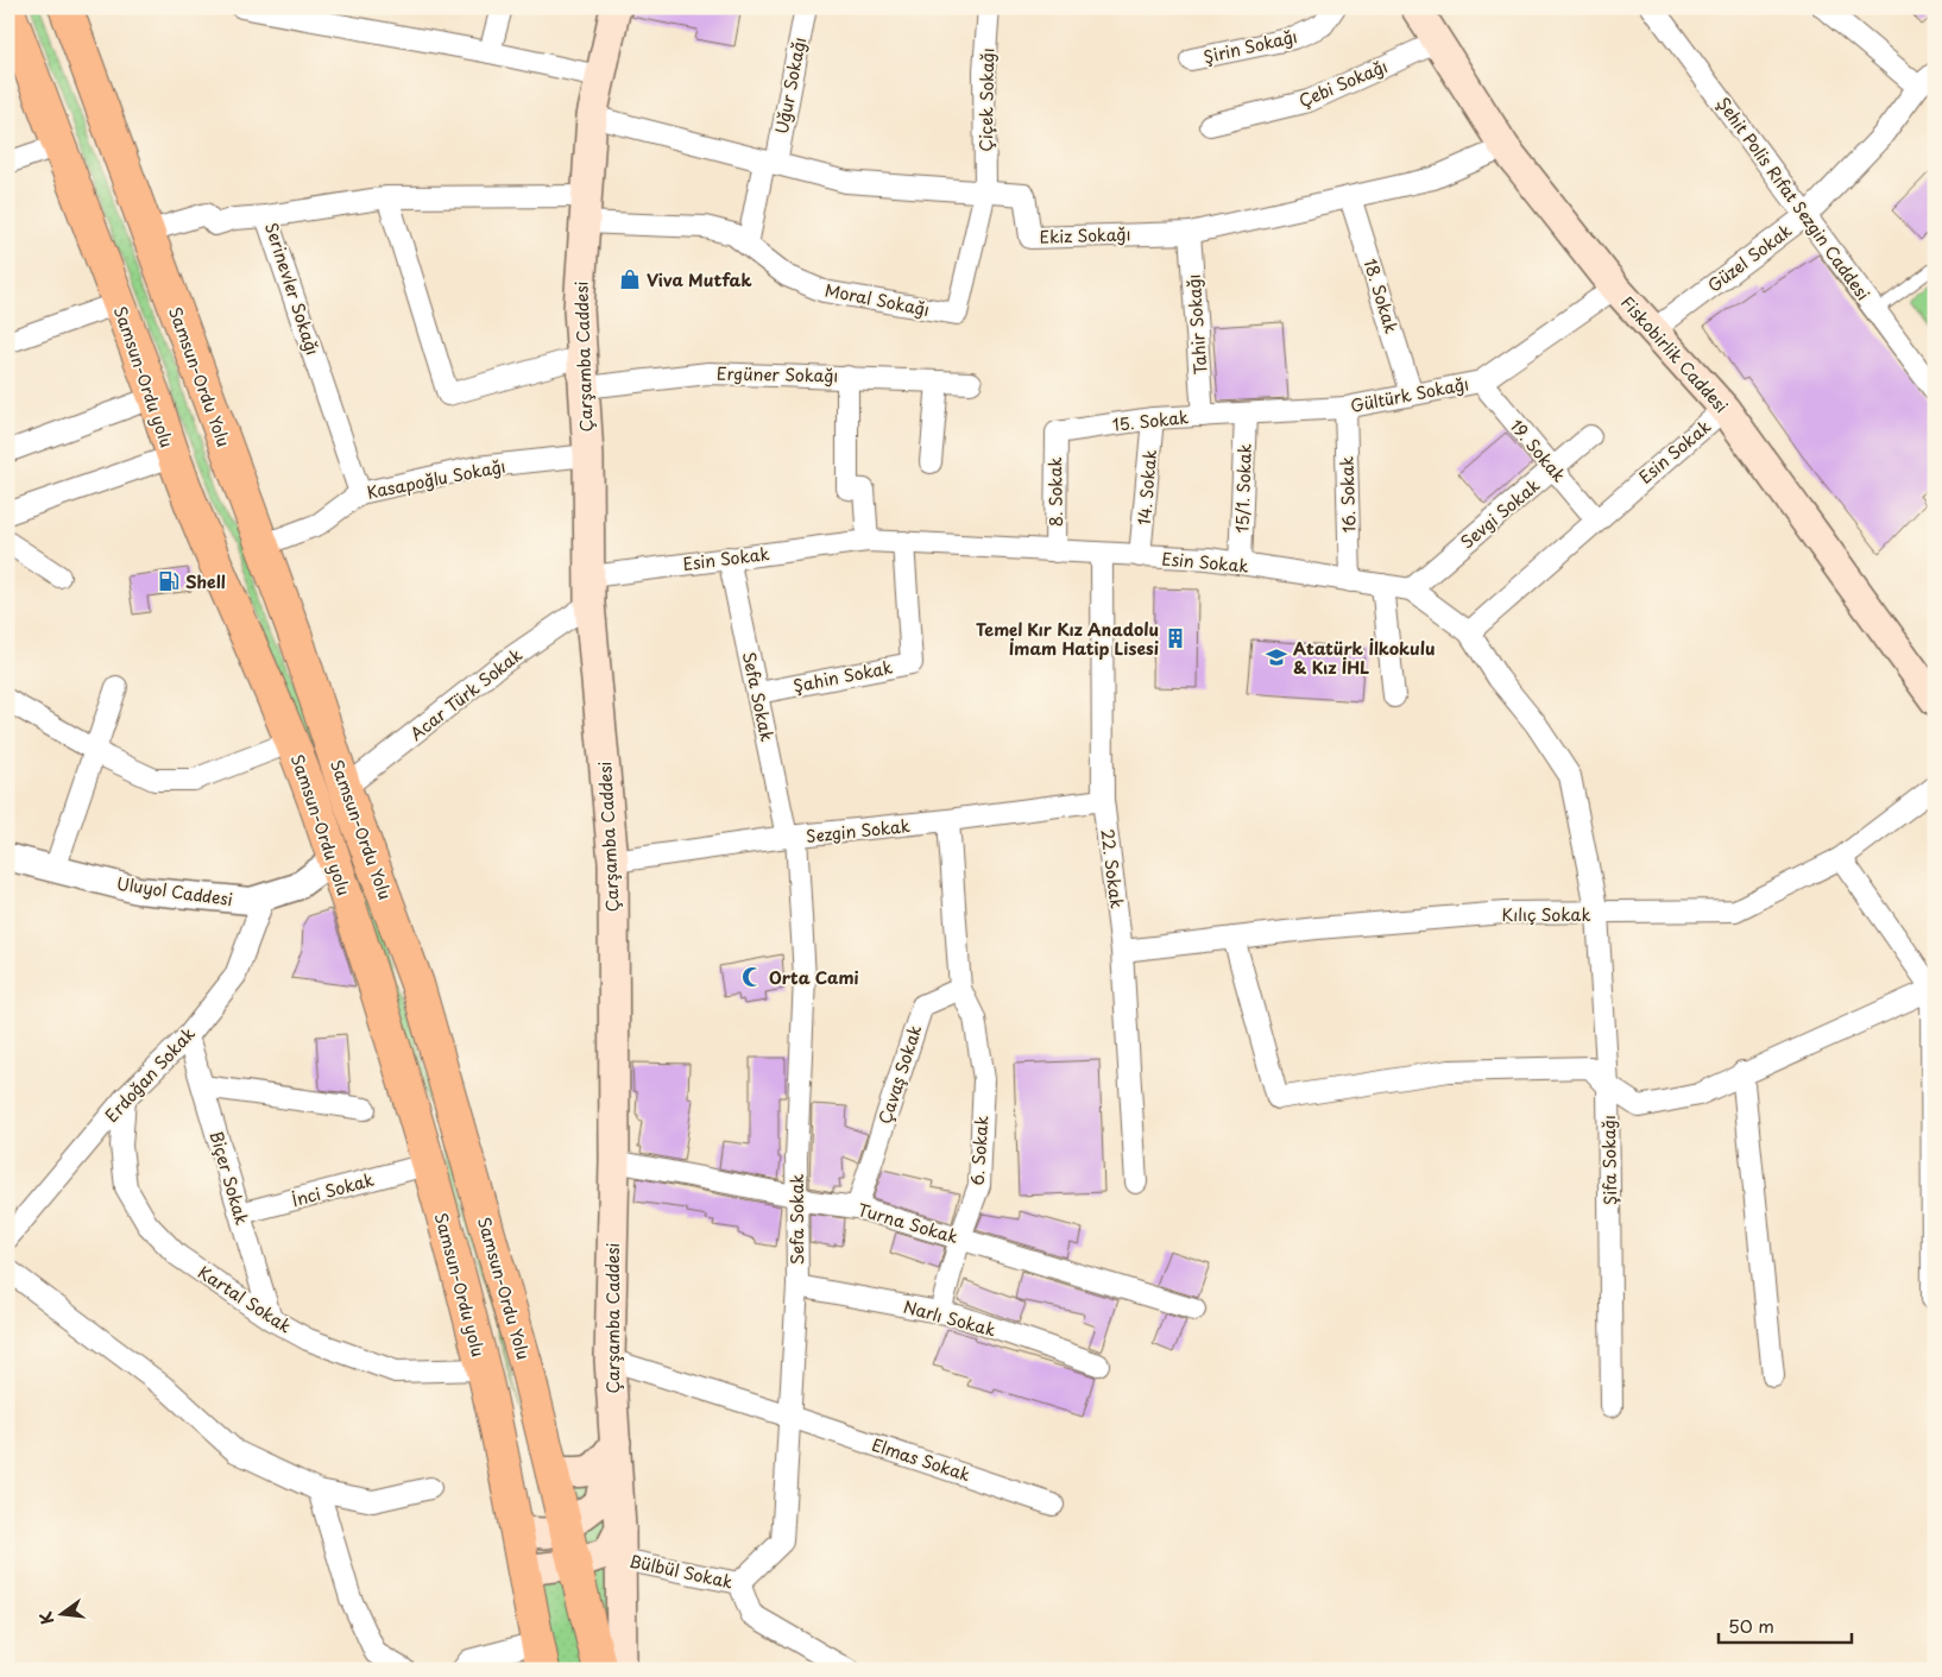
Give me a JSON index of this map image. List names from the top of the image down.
{
  "streets": {
    "highway": ["Samsun-Ordu yolu", "Samsun-Ordu Yolu"],
    "main road": ["Fiskobirlik Caddesi", "Çarşamba Caddesi"],
    "street": [
      "Şirin Sokağı",
      "Çebi Sokağı",
      "Uğur Sokağı",
      "Çiçek Sokağı",
      "Şehit Polis Rıfat Sezgin Caddesi",
      "Ekiz Sokağı",
      "Güzel Sokak",
      "Serinevler Sokağı",
      "18. Sokak",
      "Moral Sokağı",
      "Tahir Sokağı",
      "Ergüner Sokağı",
      "Gültürk Sokağı",
      "15. Sokak",
      "19. Sokak",
      "Esin Sokak",
      "Kasapoğlu Sokağı",
      "14. Sokak",
      "15/1. Sokak",
      "8. Sokak",
      "16. Sokak",
      "Sevgi Sokak",
      "Şahin Sokak",
      "Acar Türk Sokak",
      "Sefa Sokak",
      "Sezgin Sokak",
      "22. Sokak",
      "Uluyol Caddesi",
      "Kılıç Sokak",
      "Erdoğan Sokak",
      "Çavaş Sokak",
      "6. Sokak",
      "Şifa Sokağı",
      "Biçer Sokak",
      "İnci Sokak",
      "Turna Sokak",
      "Kartal Sokak",
      "Narlı Sokak",
      "Elmas Sokak",
      "Bülbül Sokak"
    ]
  },
  "crossings": [
    ["Çebi Sokağı", "Fiskobirlik Caddesi"],
    ["Uğur Sokağı", "Ekiz Sokağı"],
    ["Uğur Sokağı", "Moral Sokağı"],
    ["Çiçek Sokağı", "Ekiz Sokağı"],
    ["Çiçek Sokağı", "Moral Sokağı"],
    ["Şehit Polis Rıfat Sezgin Caddesi", "Güzel Sokak"],
    ["Ekiz Sokağı", "18. Sokak"],
    ["Ekiz Sokağı", "Moral Sokağı"],
    ["Ekiz Sokağı", "Tahir Sokağı"],
    ["Ekiz Sokağı", "Fiskobirlik Caddesi"],
    ["Ekiz Sokağı", "Çarşamba Caddesi"],
    ["Güzel Sokak", "Fiskobirlik Caddesi"],
    ["Serinevler Sokağı", "Moral Sokağı"],
    ["Serinevler Sokağı", "Çarşamba Caddesi"],
    ["Serinevler Sokağı", "Kasapoğlu Sokağı"],
    ["18. Sokak", "Gültürk Sokağı"],
    ["Moral Sokağı", "Çarşamba Caddesi"],
    ["Tahir Sokağı", "15. Sokak"],
    ["Fiskobirlik Caddesi", "Gültürk Sokağı"],
    ["Fiskobirlik Caddesi", "Esin Sokak"],
    ["Çarşamba Caddesi", "Ergüner Sokağı"],
    ["Çarşamba Caddesi", "Esin Sokak"],
    ["Çarşamba Caddesi", "Kasapoğlu Sokağı"],
    ["Çarşamba Caddesi", "Acar Türk Sokak"],
    ["Çarşamba Caddesi", "Sezgin Sokak"],
    ["Çarşamba Caddesi", "Turna Sokak"],
    ["Çarşamba Caddesi", "Elmas Sokak"],
    ["Çarşamba Caddesi", "Bülbül Sokak"],
    ["Samsun-Ordu yolu", "Uluyol Caddesi"],
    ["Samsun-Ordu yolu", "İnci Sokak"],
    ["Samsun-Ordu yolu", "Kartal Sokak"],
    ["Samsun-Ordu Yolu", "Kasapoğlu Sokağı"],
    ["Samsun-Ordu Yolu", "Acar Türk Sokak"],
    ["Gültürk Sokağı", "15. Sokak"],
    ["Gültürk Sokağı", "19. Sokak"],
    ["Gültürk Sokağı", "15/1. Sokak"],
    ["Gültürk Sokağı", "16. Sokak"],
    ["15. Sokak", "14. Sokak"],
    ["15. Sokak", "15/1. Sokak"],
    ["15. Sokak", "8. Sokak"],
    ["19. Sokak", "Esin Sokak"],
    ["19. Sokak", "Sevgi Sokak"],
    ["Esin Sokak", "14. Sokak"],
    ["Esin Sokak", "15/1. Sokak"],
    ["Esin Sokak", "8. Sokak"],
    ["Esin Sokak", "16. Sokak"],
    ["Esin Sokak", "Sevgi Sokak"],
    ["Esin Sokak", "Şahin Sokak"],
    ["Esin Sokak", "Acar Türk Sokak"],
    ["Esin Sokak", "Sefa Sokak"],
    ["Esin Sokak", "22. Sokak"],
    ["Esin Sokak", "Şifa Sokağı"],
    ["Şahin Sokak", "Sefa Sokak"],
    ["Sefa Sokak", "Sezgin Sokak"],
    ["Sefa Sokak", "Turna Sokak"],
    ["Sefa Sokak", "Narlı Sokak"],
    ["Sefa Sokak", "Elmas Sokak"],
    ["Sefa Sokak", "Bülbül Sokak"],
    ["Sezgin Sokak", "22. Sokak"],
    ["22. Sokak", "Kılıç Sokak"],
    ["Uluyol Caddesi", "Erdoğan Sokak"],
    ["Kılıç Sokak", "Şifa Sokağı"],
    ["Erdoğan Sokak", "Biçer Sokak"],
    ["Erdoğan Sokak", "Kartal Sokak"],
    ["Çavaş Sokak", "6. Sokak"],
    ["Çavaş Sokak", "Turna Sokak"],
    ["6. Sokak", "Turna Sokak"],
    ["6. Sokak", "Narlı Sokak"],
    ["Biçer Sokak", "İnci Sokak"],
    ["Biçer Sokak", "Kartal Sokak"]
  ],
  "places": {
    "shop": ["Viva Mutfak"],
    "fuel station": ["Shell"],
    "building": ["Temel Kır Kız Anadolu İmam Hatip Lisesi"],
    "school or university": ["Atatürk İlkokulu & Kız İHL"],
    "mosque": ["Orta Cami"]
  },
  "scale_bar": "50 m",
  "north": "left"
}
